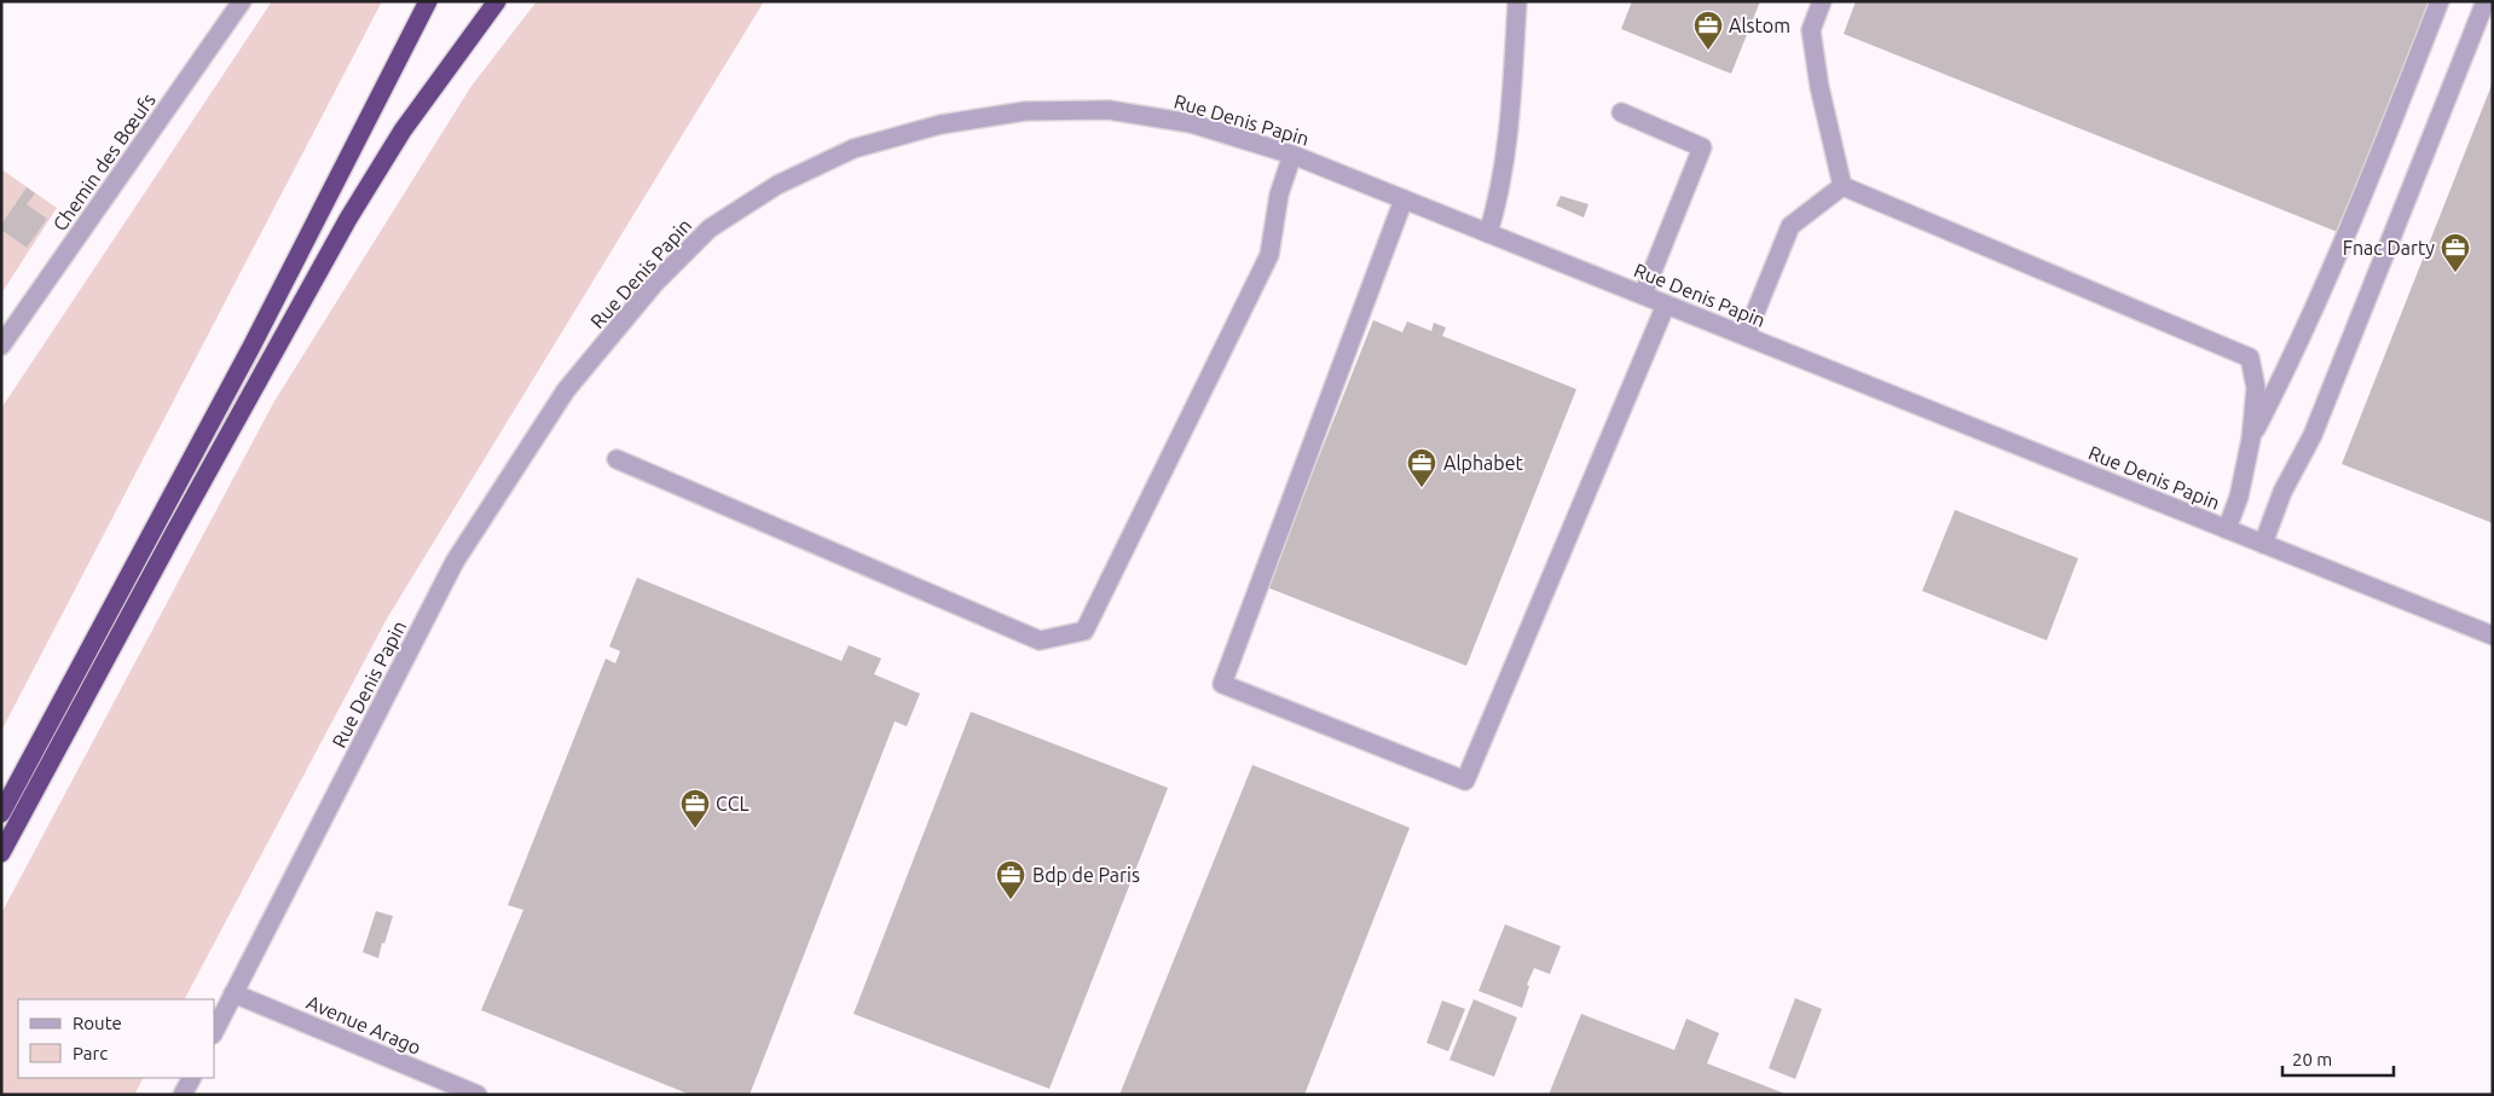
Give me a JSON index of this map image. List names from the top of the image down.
{
  "streets": {
    "street": ["Rue Denis Papin", "Chemin des Bœufs", "Avenue Arago"]
  },
  "crossings": [
    ["Rue Denis Papin", "Avenue Arago"]
  ],
  "places": {
    "office": [
      "Alstom",
      "Fnac Darty",
      "Alphabet",
      "CCL",
      "Bdp de Paris"
    ]
  },
  "legend": ["Route", "Parc"],
  "scale_bar": "20 m"
}
